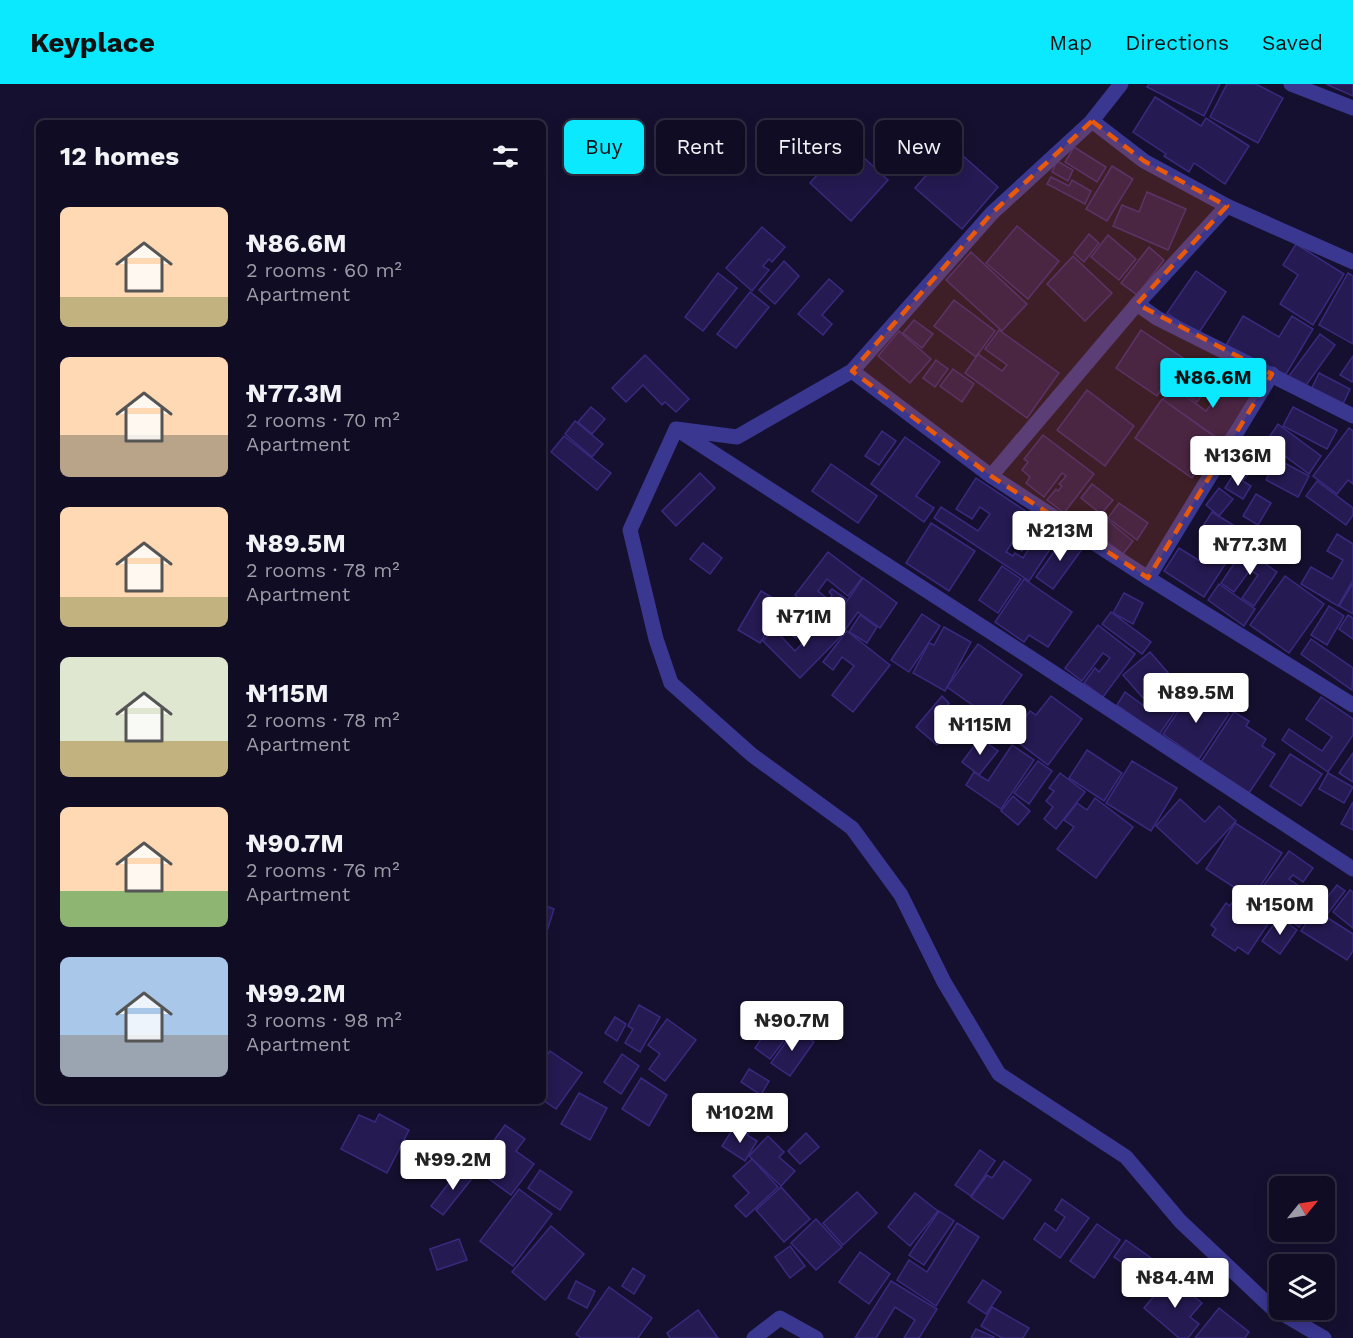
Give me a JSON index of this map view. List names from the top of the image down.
{
  "north": "top right",
  "page": {
    "header": "Keyplace",
    "nav": ["Map", "Directions", "Saved"],
    "chip": [
      "Buy",
      "Rent",
      "Filters",
      "New"
    ],
    "heading": "12 homes",
    "list": [
      {
        "name": "₦86.6M",
        "note": "2 rooms · 60 m² · Apartment"
      },
      {
        "name": "₦77.3M",
        "note": "2 rooms · 70 m² · Apartment"
      },
      {
        "name": "₦89.5M",
        "note": "2 rooms · 78 m² · Apartment"
      },
      {
        "name": "₦115M",
        "note": "2 rooms · 78 m² · Apartment"
      },
      {
        "name": "₦90.7M",
        "note": "2 rooms · 76 m² · Apartment"
      },
      {
        "name": "₦99.2M",
        "note": "3 rooms · 98 m² · Apartment"
      }
    ],
    "price": [
      "₦86.6M",
      "₦136M",
      "₦213M",
      "₦77.3M",
      "₦71M",
      "₦89.5M",
      "₦115M",
      "₦150M",
      "₦90.7M",
      "₦102M",
      "₦99.2M",
      "₦84.4M"
    ]
  }
}
